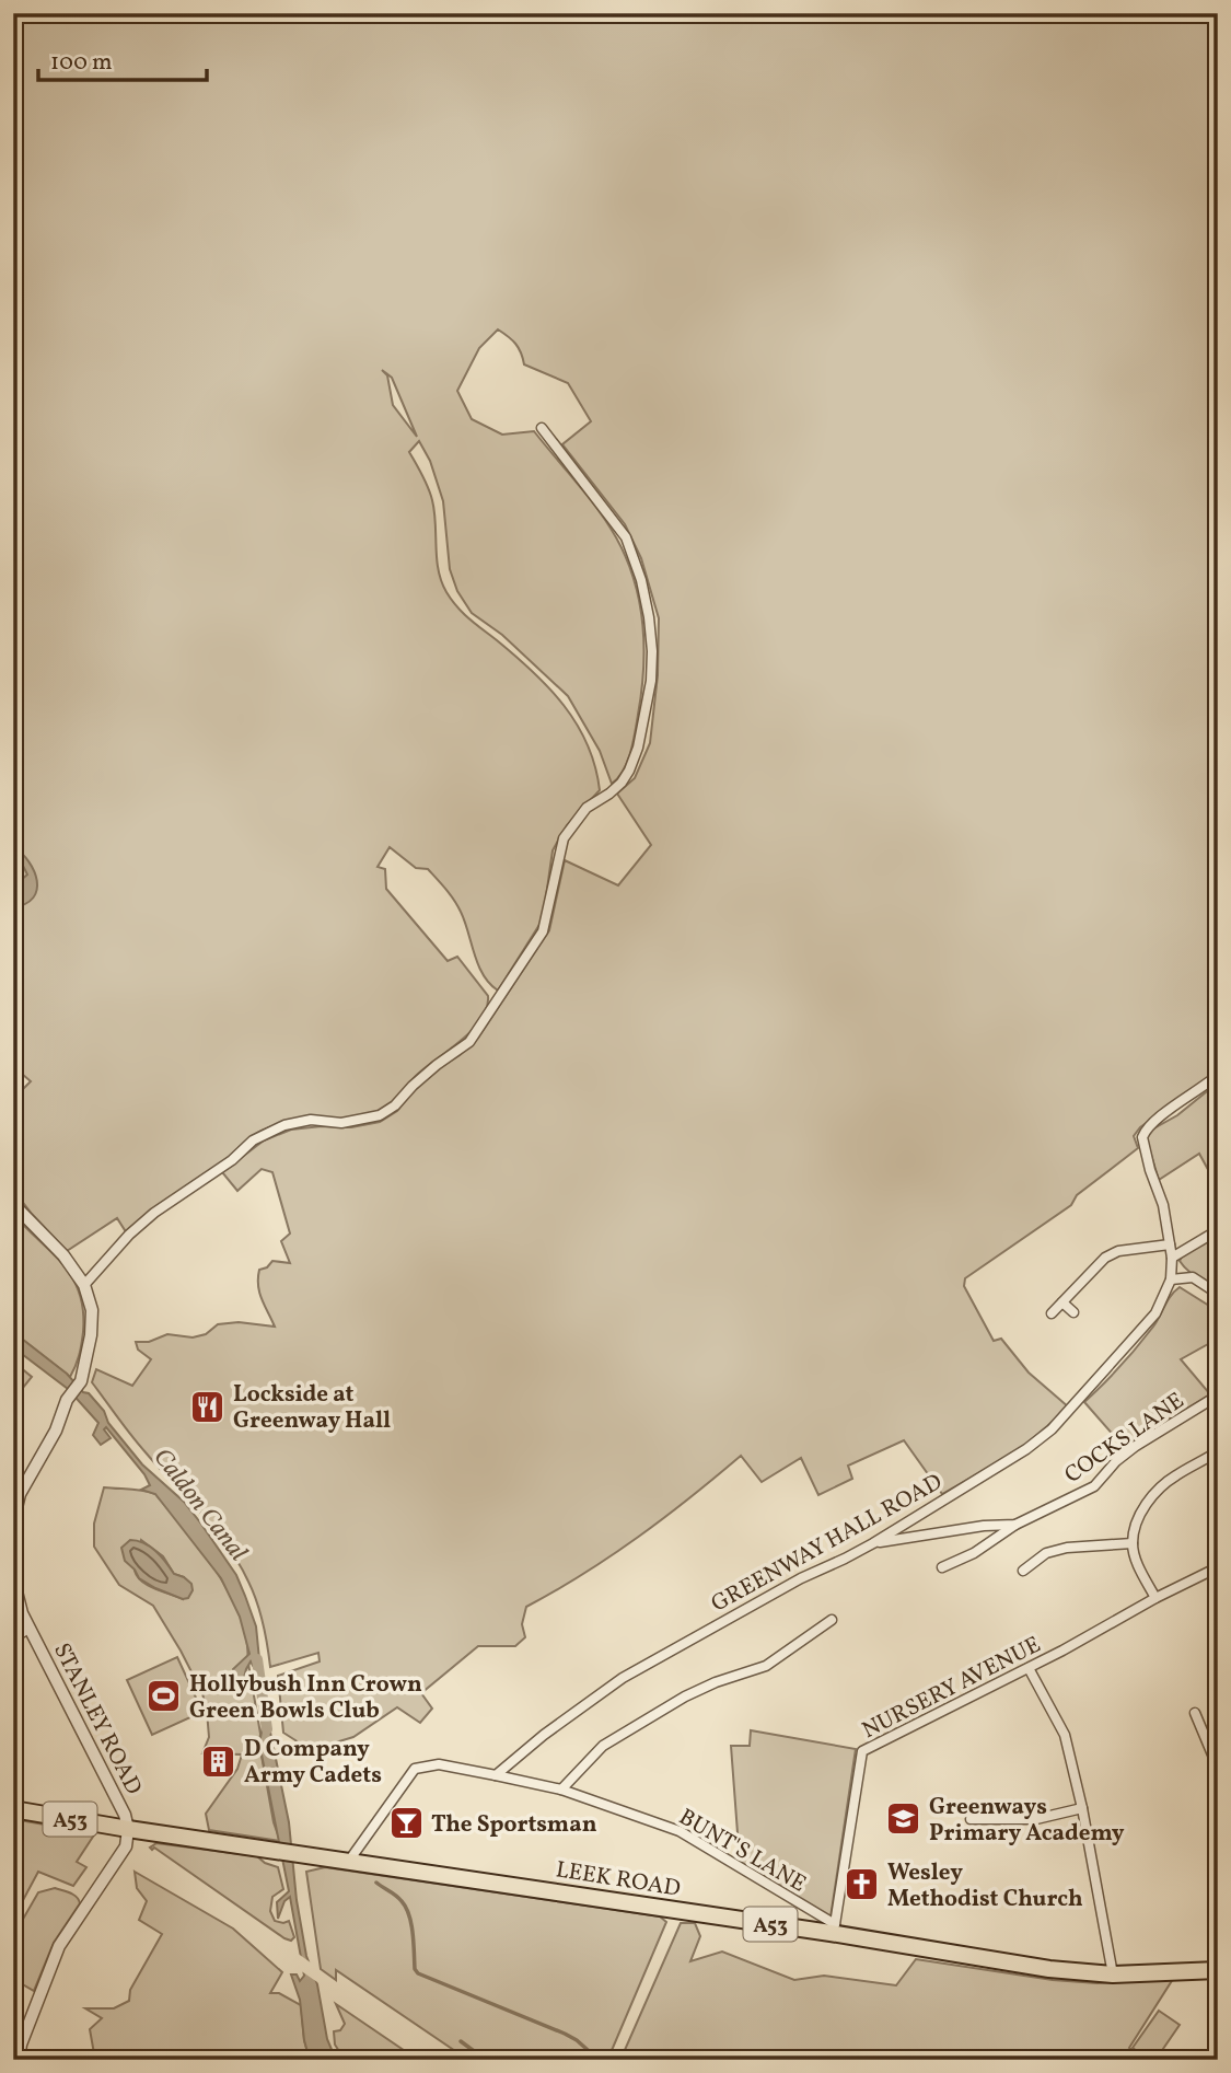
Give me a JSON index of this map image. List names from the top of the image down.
{
  "streets": {
    "highway": ["A53", "LEEK ROAD"],
    "street": [
      "COCKS LANE",
      "GREENWAY HALL ROAD",
      "NURSERY AVENUE",
      "STANLEY ROAD",
      "BUNT'S LANE"
    ]
  },
  "crossings": [
    ["COCKS LANE", "GREENWAY HALL ROAD"],
    ["GREENWAY HALL ROAD", "BUNT'S LANE"],
    ["NURSERY AVENUE", "BUNT'S LANE"],
    ["NURSERY AVENUE", "LEEK ROAD"],
    ["STANLEY ROAD", "LEEK ROAD"],
    ["BUNT'S LANE", "LEEK ROAD"]
  ],
  "water": ["Caldon Canal"],
  "places": {
    "restaurant": ["Lockside at Greenway Hall"],
    "sports": ["Hollybush Inn Crown Green Bowls Club"],
    "building": ["D Company Army Cadets"],
    "school or university": ["Greenways Primary Academy"],
    "bar": ["The Sportsman"],
    "church": ["Wesley Methodist Church"]
  },
  "scale_bar": "100 m"
}
